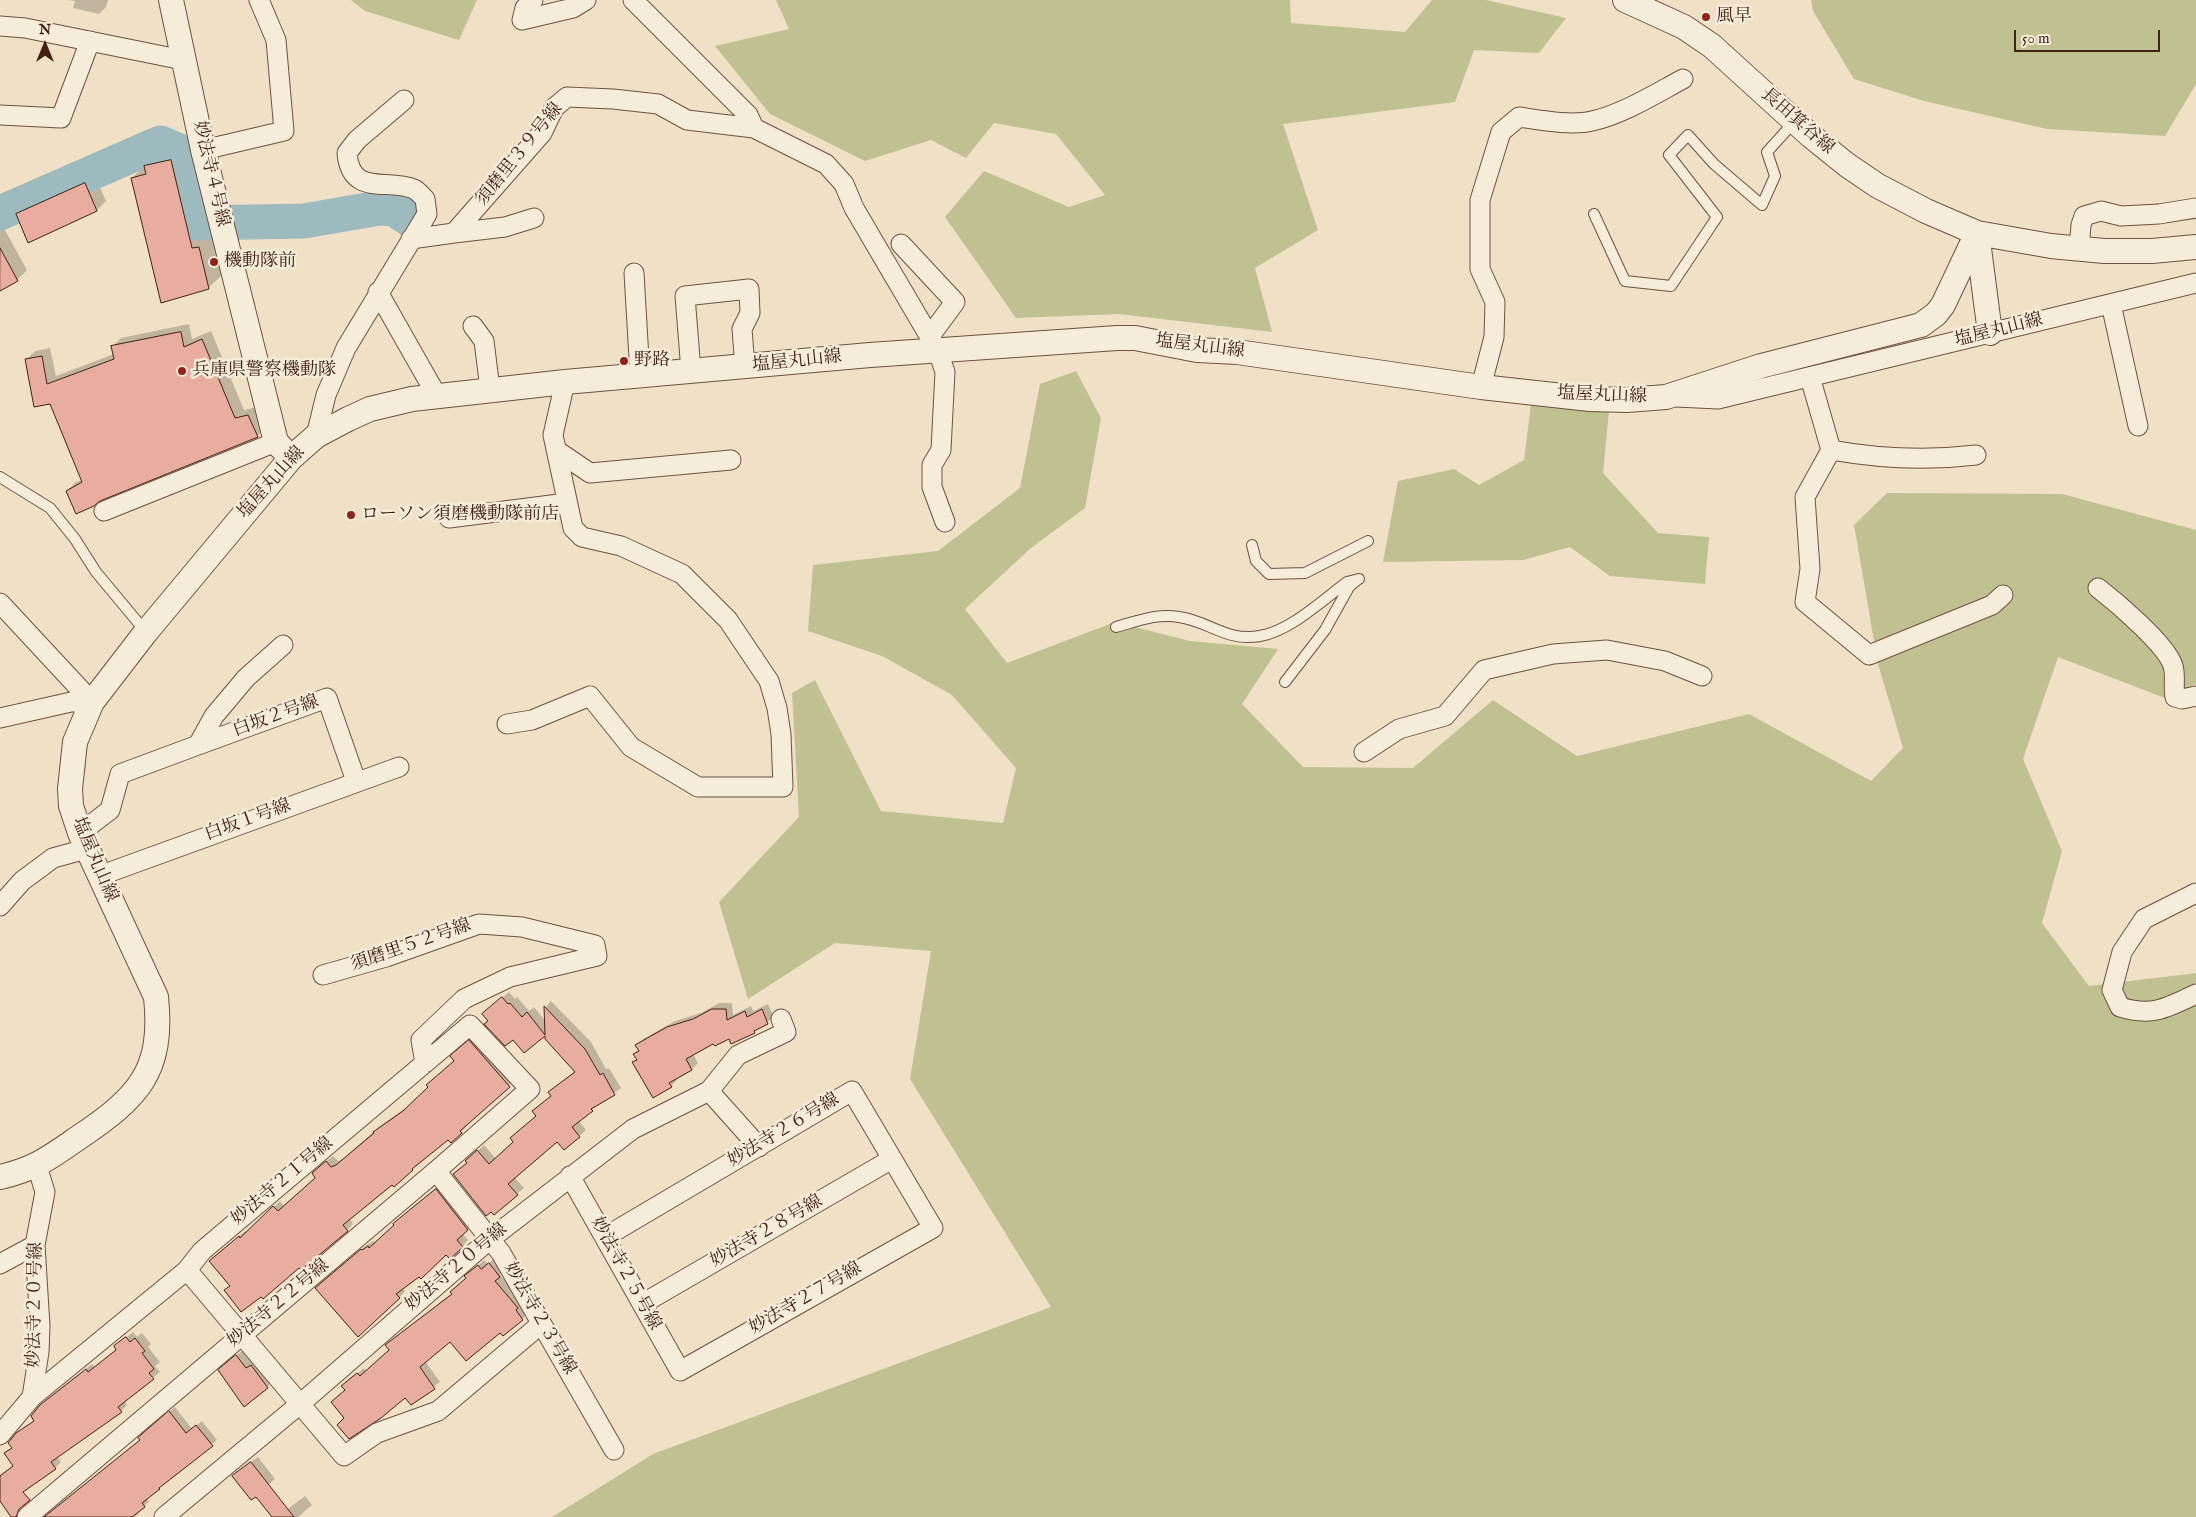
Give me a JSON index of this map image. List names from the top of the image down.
{
  "streets": {
    "street": [
      "長田箕谷線",
      "須磨里３９号線",
      "妙法寺４号線",
      "塩屋丸山線",
      "白坂２号線",
      "白坂１号線",
      "須磨里５２号線",
      "妙法寺２６号線",
      "妙法寺２１号線",
      "妙法寺２８号線",
      "妙法寺２０号線",
      "妙法寺２５号線",
      "妙法寺２７号線",
      "妙法寺２２号線",
      "妙法寺２３号線"
    ]
  },
  "crossings": [
    ["妙法寺４号線", "塩屋丸山線"],
    ["塩屋丸山線", "白坂１号線"],
    ["塩屋丸山線", "妙法寺２０号線"],
    ["白坂２号線", "白坂１号線"],
    ["須磨里５２号線", "妙法寺２１号線"],
    ["妙法寺２６号線", "妙法寺２８号線"],
    ["妙法寺２６号線", "妙法寺２５号線"],
    ["妙法寺２６号線", "妙法寺２７号線"],
    ["妙法寺２１号線", "妙法寺２０号線"],
    ["妙法寺２１号線", "妙法寺２２号線"],
    ["妙法寺２８号線", "妙法寺２５号線"],
    ["妙法寺２０号線", "妙法寺２５号線"],
    ["妙法寺２０号線", "妙法寺２３号線"],
    ["妙法寺２５号線", "妙法寺２７号線"],
    ["妙法寺２２号線", "妙法寺２３号線"]
  ],
  "places": [
    "風早",
    "機動隊前",
    "野路",
    "兵庫県警察機動隊",
    "ローソン須磨機動隊前店"
  ],
  "scale_bar": "50 m",
  "north": "top"
}
